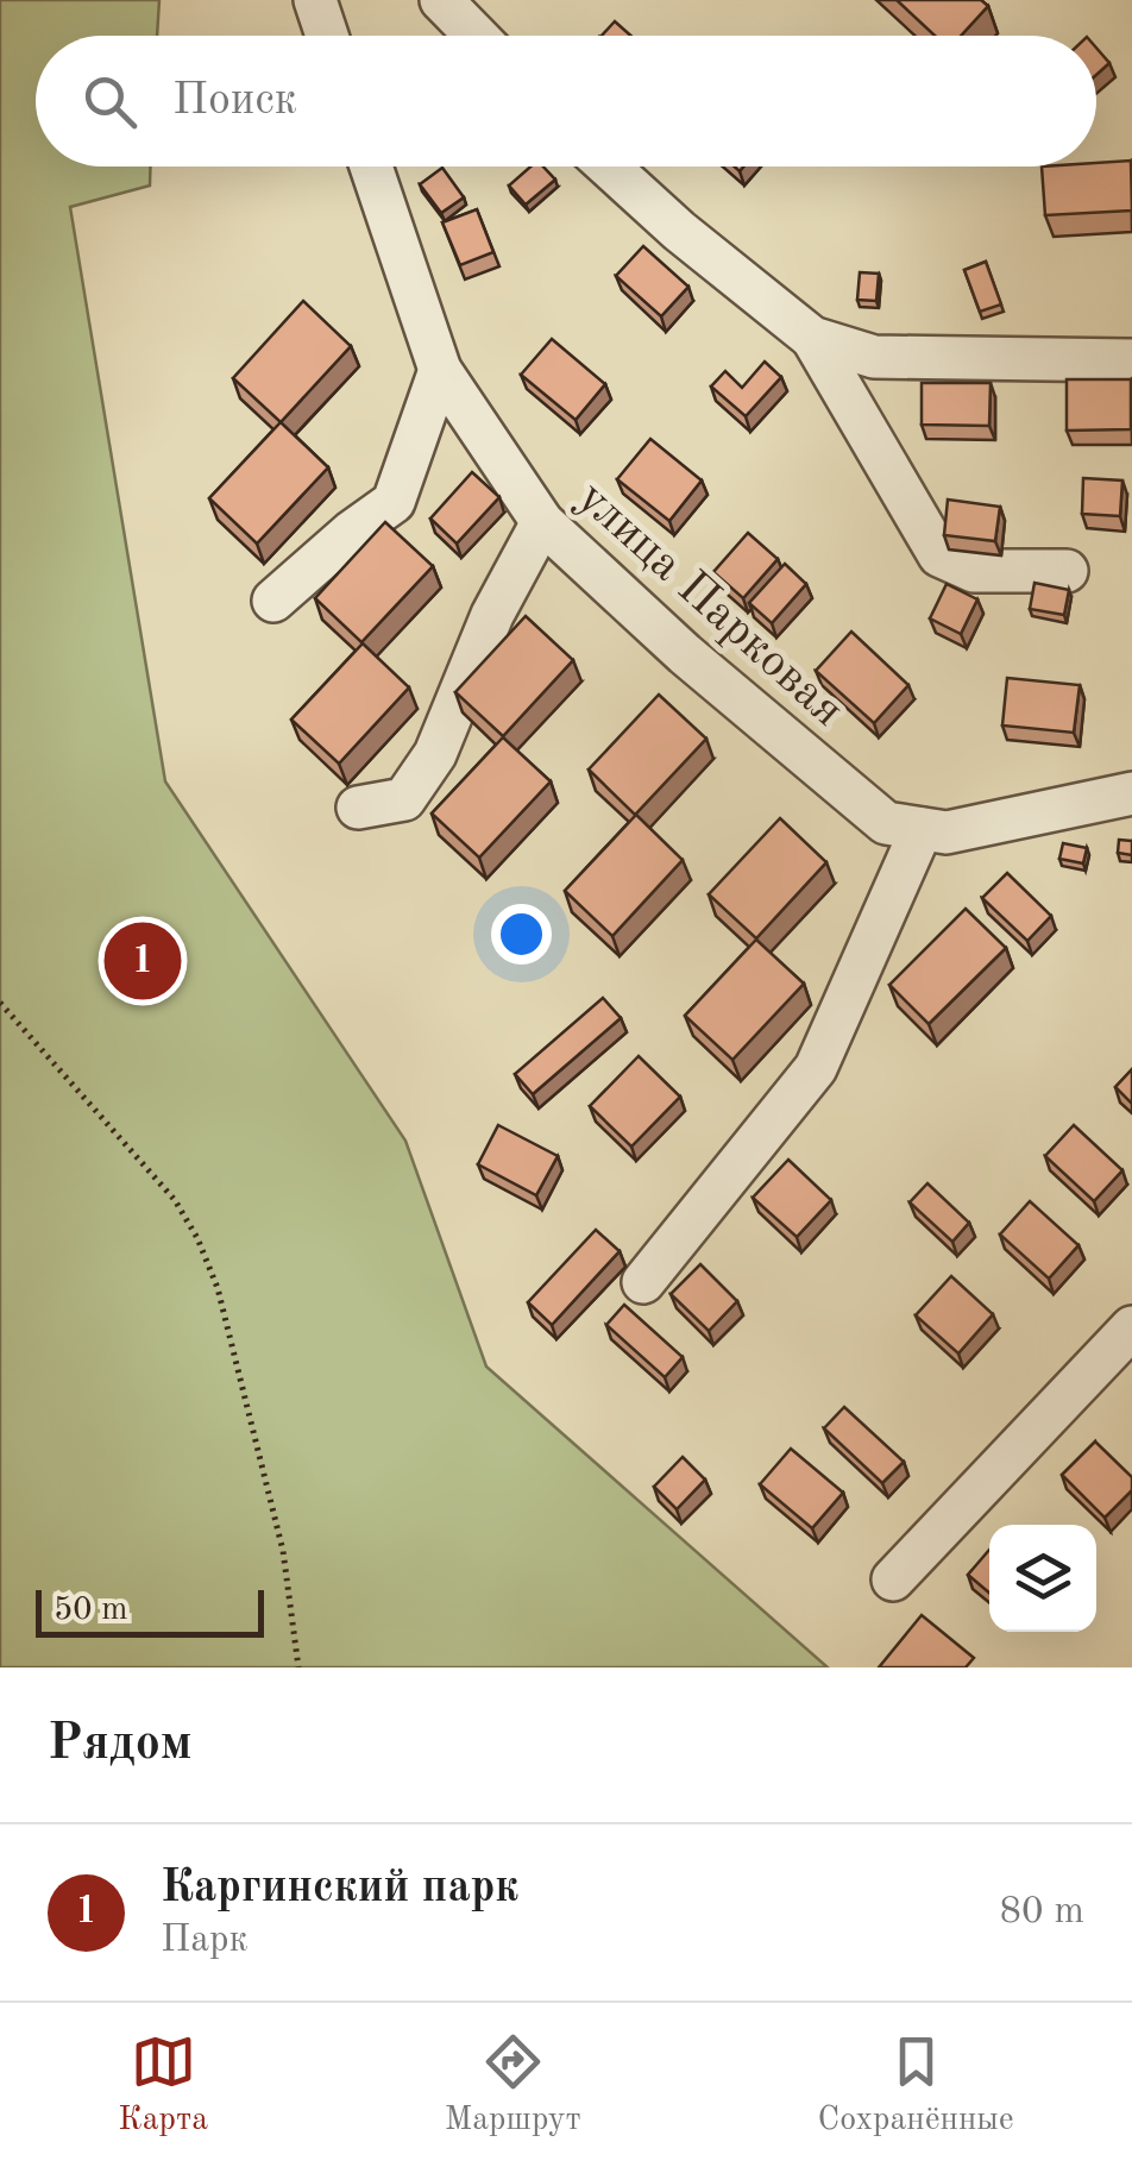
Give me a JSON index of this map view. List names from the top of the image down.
{
  "streets": {
    "street": ["улица Парковая"]
  },
  "scale_bar": "50 m",
  "page": {
    "search": "Поиск",
    "pins": "1",
    "scale": "50 m",
    "heading": "Рядом",
    "list": [
      {
        "mark": "1",
        "name": "Каргинский парк",
        "note": "Парк",
        "value": "80 m"
      }
    ],
    "nav": ["Карта", "Маршрут", "Сохранённые"]
  }
}
